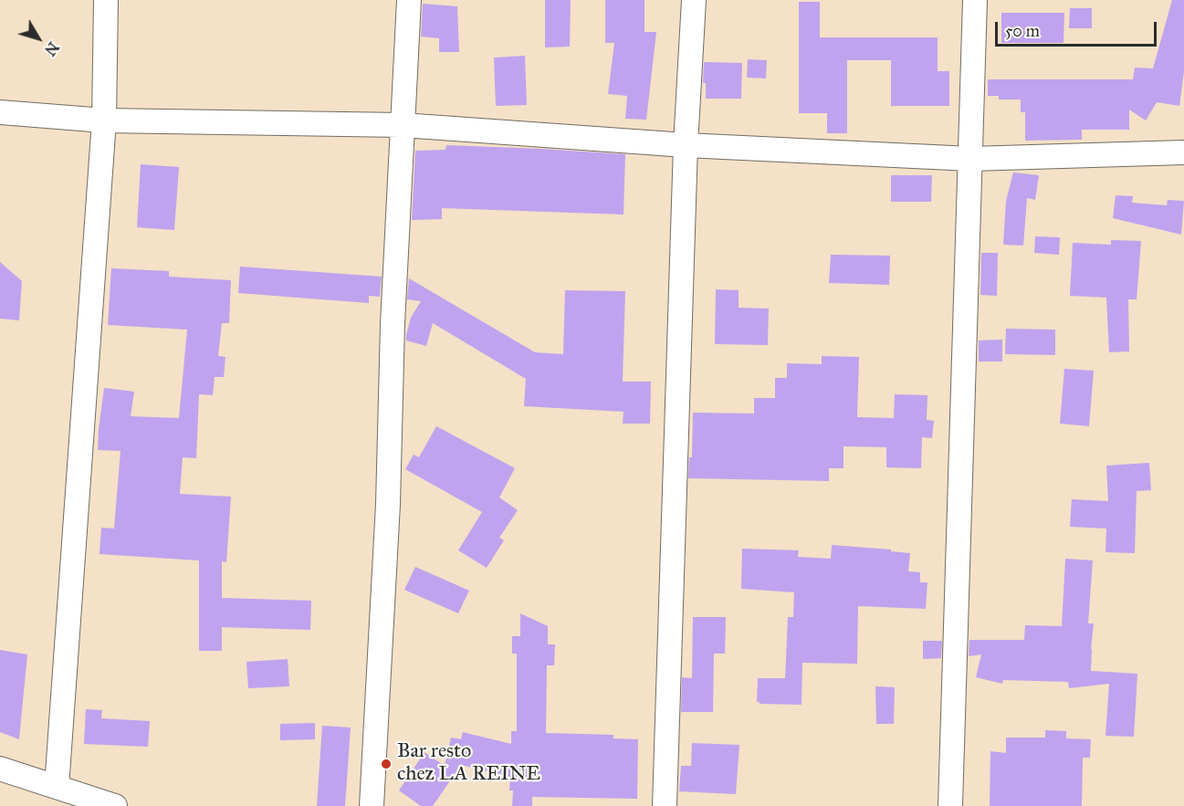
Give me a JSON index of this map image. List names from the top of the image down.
{
  "places": ["Bar resto chez LA REINE"],
  "scale_bar": "50 m",
  "north": "bottom right"
}
